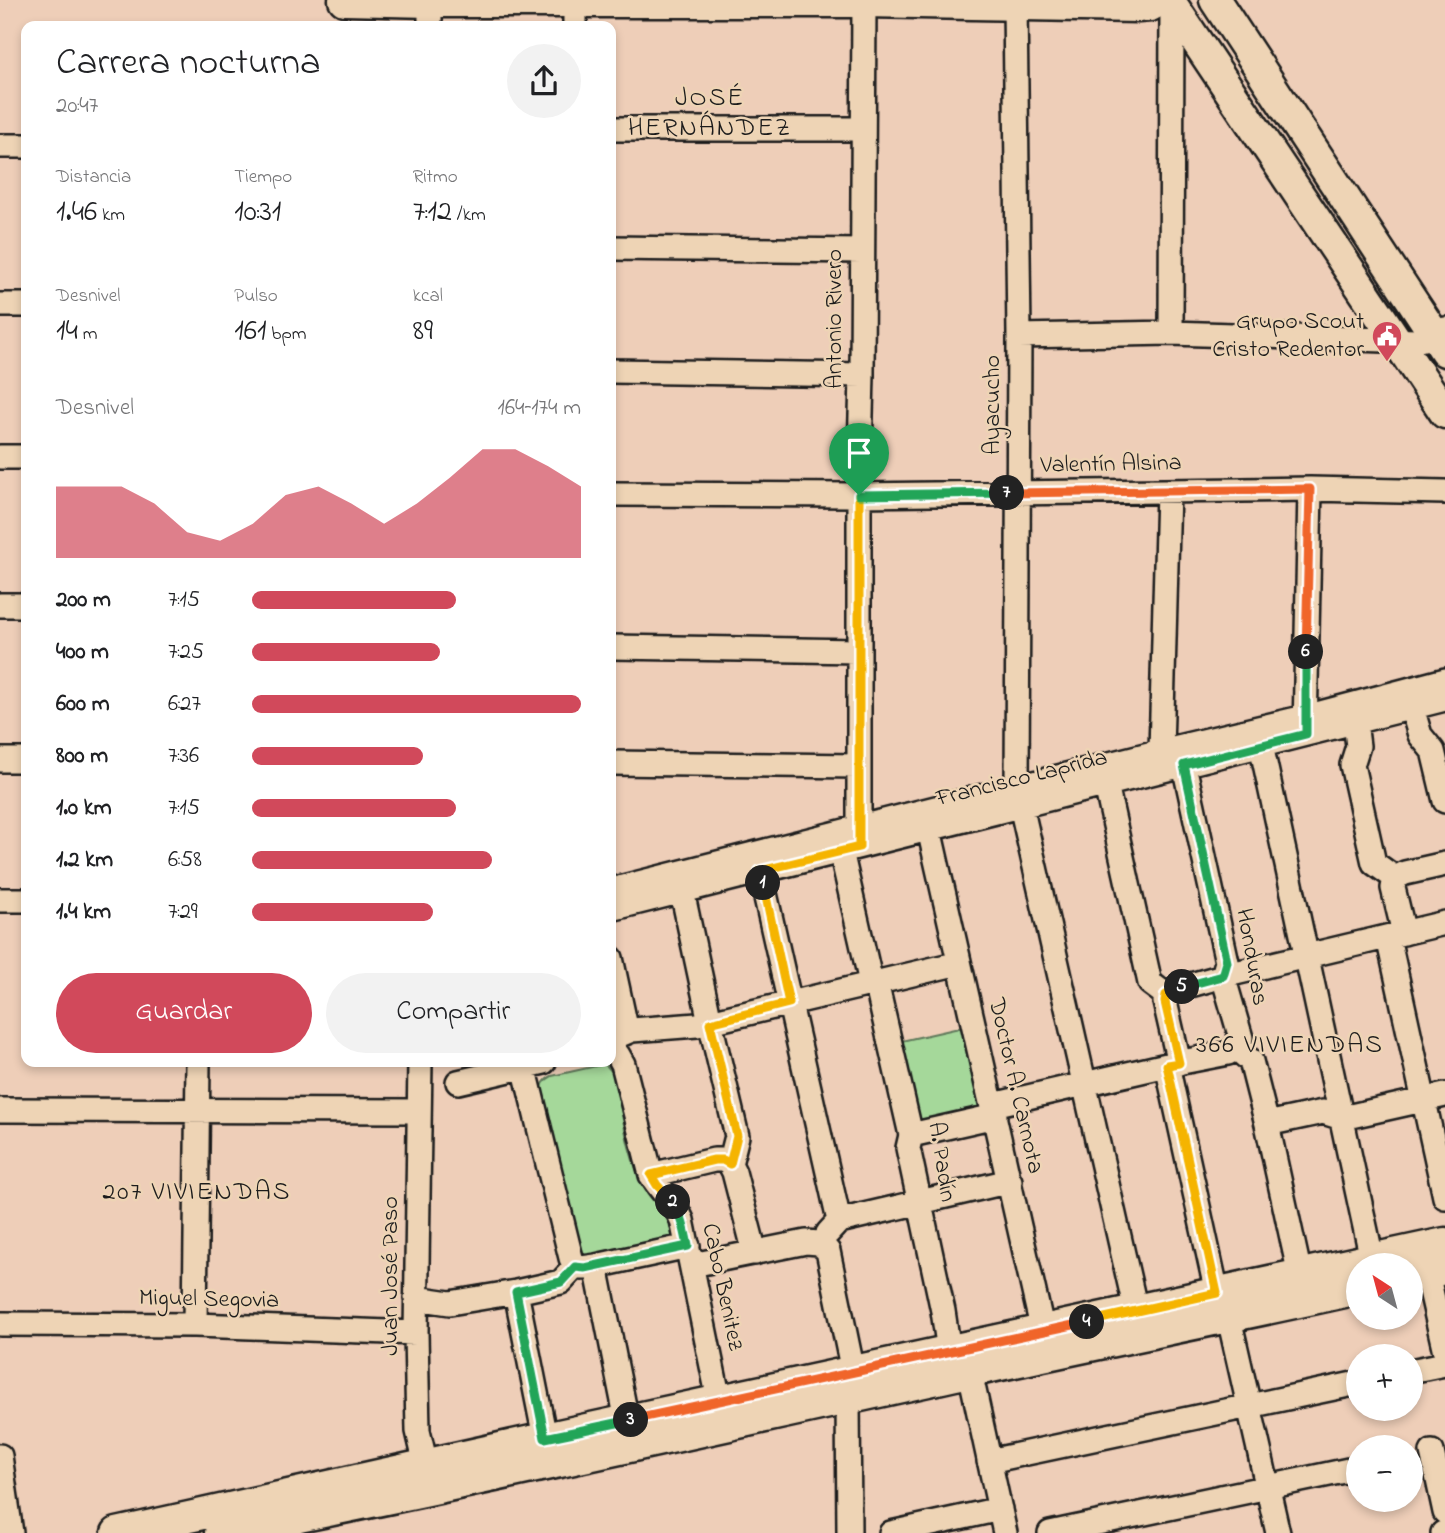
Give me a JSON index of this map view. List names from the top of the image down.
{
  "streets": {
    "street": [
      "Antonio Rivero",
      "Ayacucho",
      "Valentín Alsina",
      "Francisco Laprida",
      "Honduras",
      "Doctor A. Carnota",
      "A. Padín",
      "Juan José Paso",
      "Cabo Benitez",
      "Miguel Segovia"
    ]
  },
  "crossings": [
    ["Antonio Rivero", "Valentín Alsina"],
    ["Antonio Rivero", "Francisco Laprida"],
    ["Antonio Rivero", "A. Padín"],
    ["Ayacucho", "Valentín Alsina"],
    ["Ayacucho", "Francisco Laprida"],
    ["Francisco Laprida", "Honduras"],
    ["Francisco Laprida", "Doctor A. Carnota"],
    ["Francisco Laprida", "A. Padín"],
    ["Juan José Paso", "Miguel Segovia"]
  ],
  "districts": ["JOSÉ HERNÁNDEZ", "366 VIVIENDAS", "207 VIVIENDAS"],
  "places": {
    "public building": ["Grupo Scout Cristo Redentor"]
  },
  "north": "top left",
  "page": {
    "heading": ["Carrera nocturna", "20:47"],
    "stats": [
      ["Distancia", "1.46 km"],
      ["Tiempo", "10:31"],
      ["Ritmo", "7:12 /km"],
      ["Desnivel", "14 m"],
      ["Pulso", "161 bpm"],
      ["kcal", "89"]
    ],
    "chart": ["Desnivel", "164–174 m"],
    "pins": [
      "7",
      "6",
      "1",
      "5",
      "2",
      "4",
      "3"
    ],
    "list": [
      {
        "name": "200 m",
        "note": "7:15"
      },
      {
        "name": "400 m",
        "note": "7:25"
      },
      {
        "name": "600 m",
        "note": "6:27"
      },
      {
        "name": "800 m",
        "note": "7:36"
      },
      {
        "name": "1.0 km",
        "note": "7:15"
      },
      {
        "name": "1.2 km",
        "note": "6:58"
      },
      {
        "name": "1.4 km",
        "note": "7:29"
      }
    ],
    "buttons": ["Guardar", "Compartir"],
    "map_buttons": ["+", "−"]
  }
}
